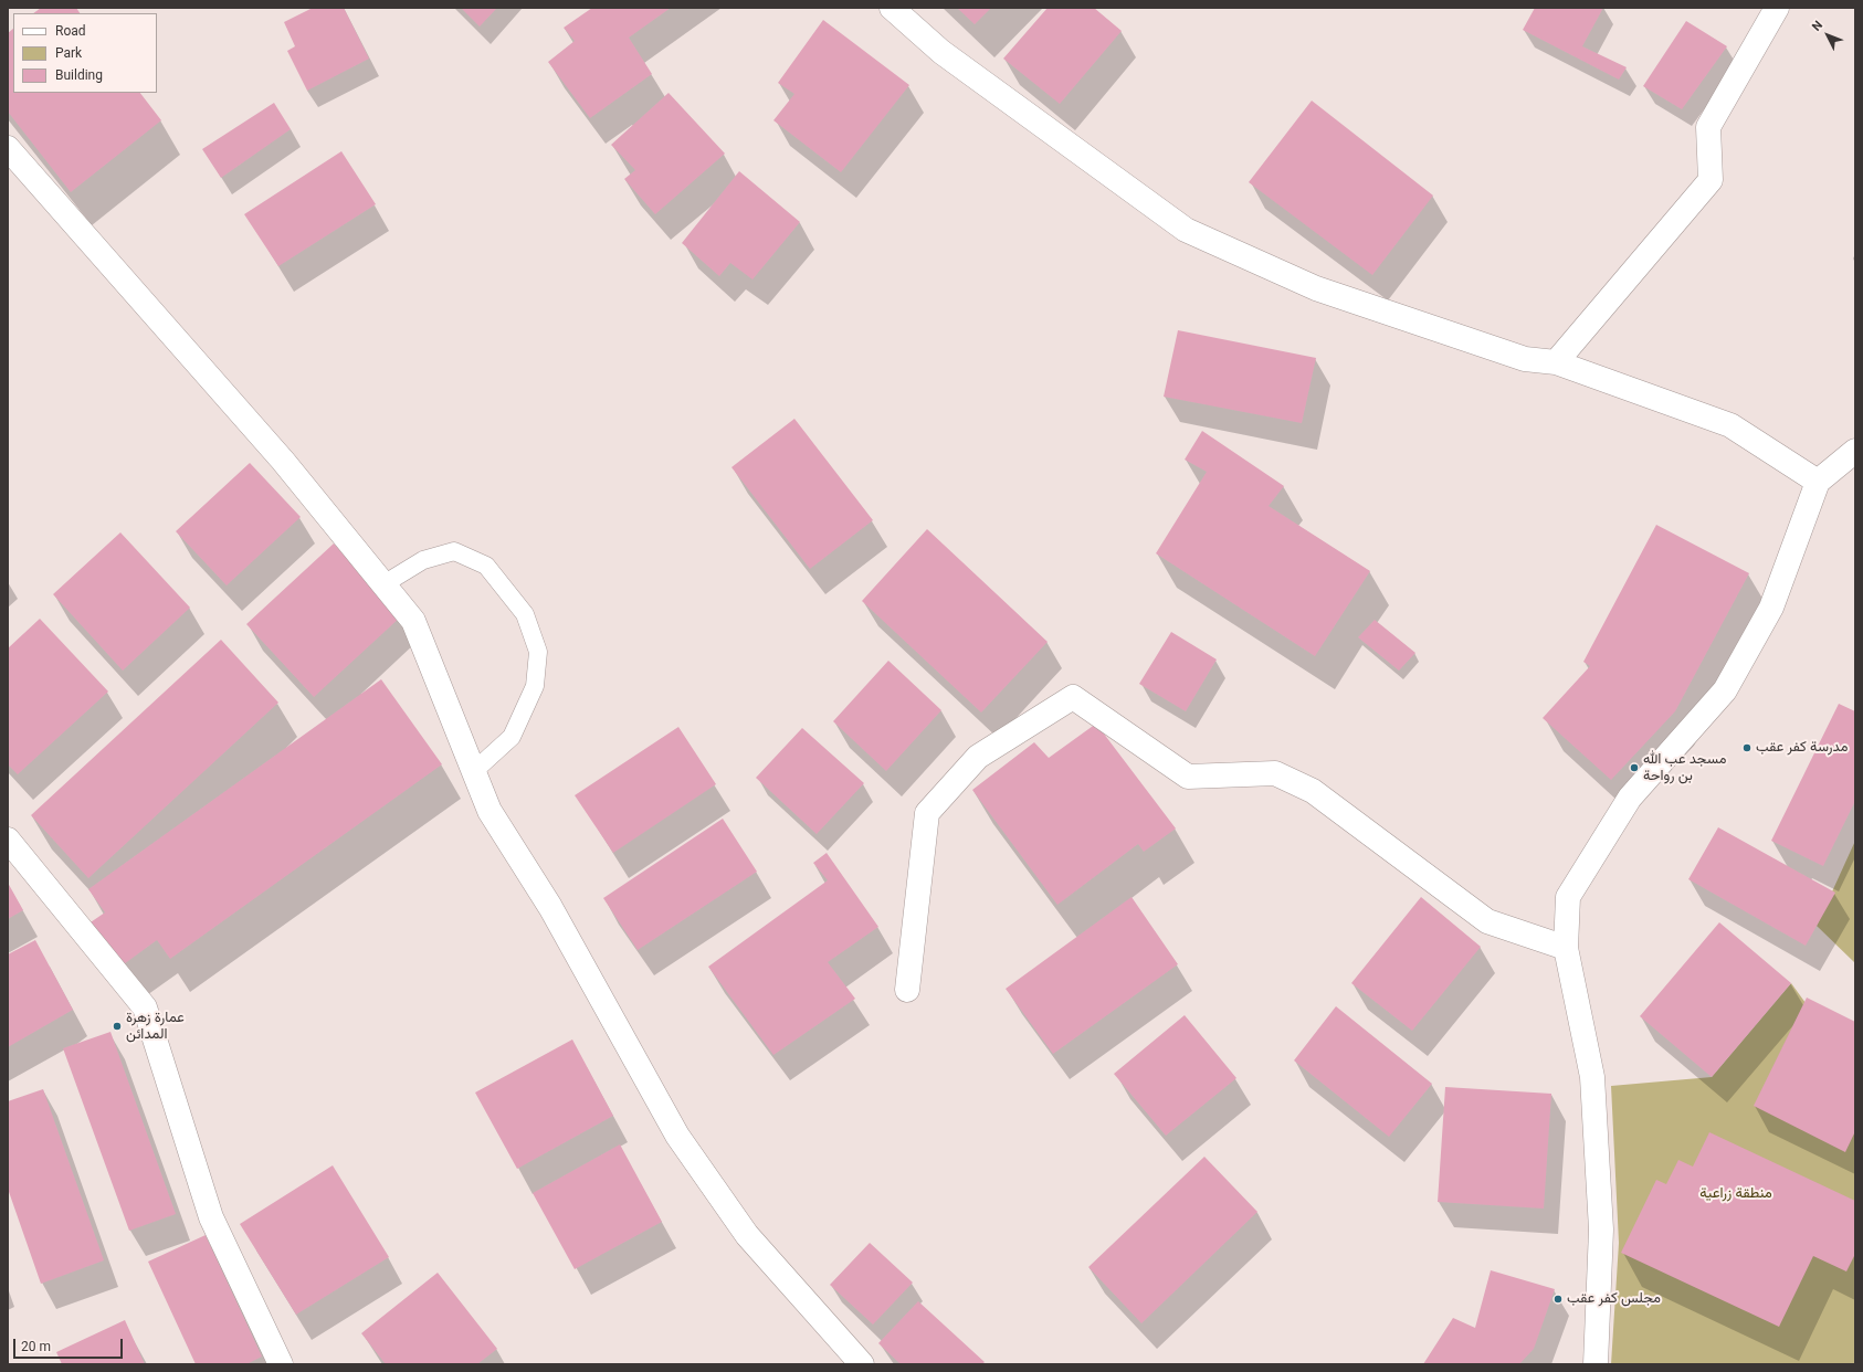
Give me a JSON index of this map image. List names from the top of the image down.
{
  "parks": ["منطقة زراعية"],
  "places": [
    "مدرسة كفر عقب",
    "مسجد عب الله بن رواحة",
    "عمارة زهرة المدائن",
    "مجلس كفر عقب"
  ],
  "legend": ["Road", "Park", "Building"],
  "scale_bar": "20 m",
  "north": "top left"
}
